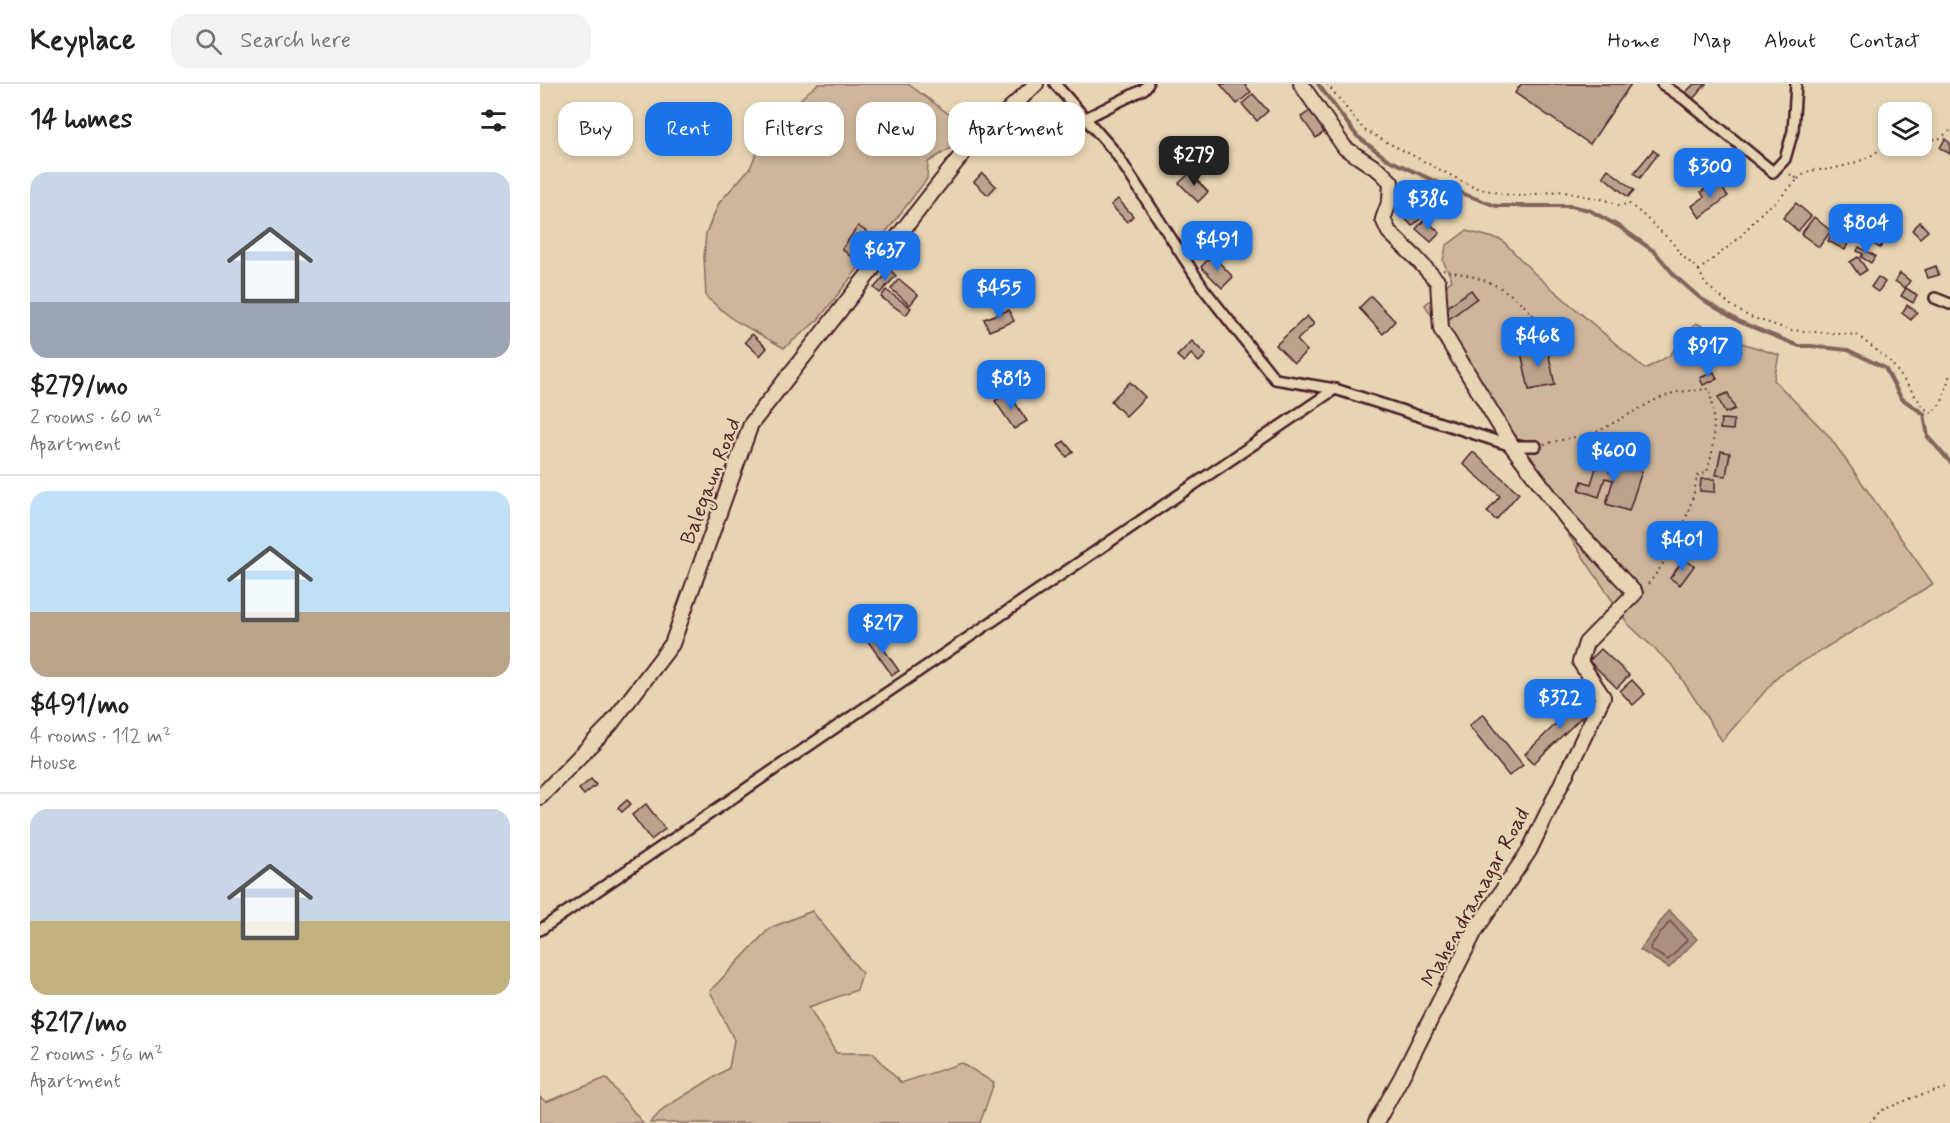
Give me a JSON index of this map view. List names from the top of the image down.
{
  "streets": {
    "street": ["Balegaun Road", "Mahendranagar Road"]
  },
  "page": {
    "header": "Keyplace",
    "search": "Search here",
    "nav": [
      "Home",
      "Map",
      "About",
      "Contact"
    ],
    "heading": "14 homes",
    "chip": [
      "Buy",
      "Rent",
      "Filters",
      "New",
      "Apartment"
    ],
    "price": [
      "$279",
      "$300",
      "$386",
      "$804",
      "$491",
      "$637",
      "$455",
      "$468",
      "$917",
      "$813",
      "$600",
      "$401",
      "$217",
      "$322"
    ],
    "list": [
      {
        "name": "$279/mo",
        "note": "2 rooms · 60 m² · Apartment"
      },
      {
        "name": "$491/mo",
        "note": "4 rooms · 112 m² · House"
      },
      {
        "name": "$217/mo",
        "note": "2 rooms · 56 m² · Apartment"
      }
    ]
  }
}
